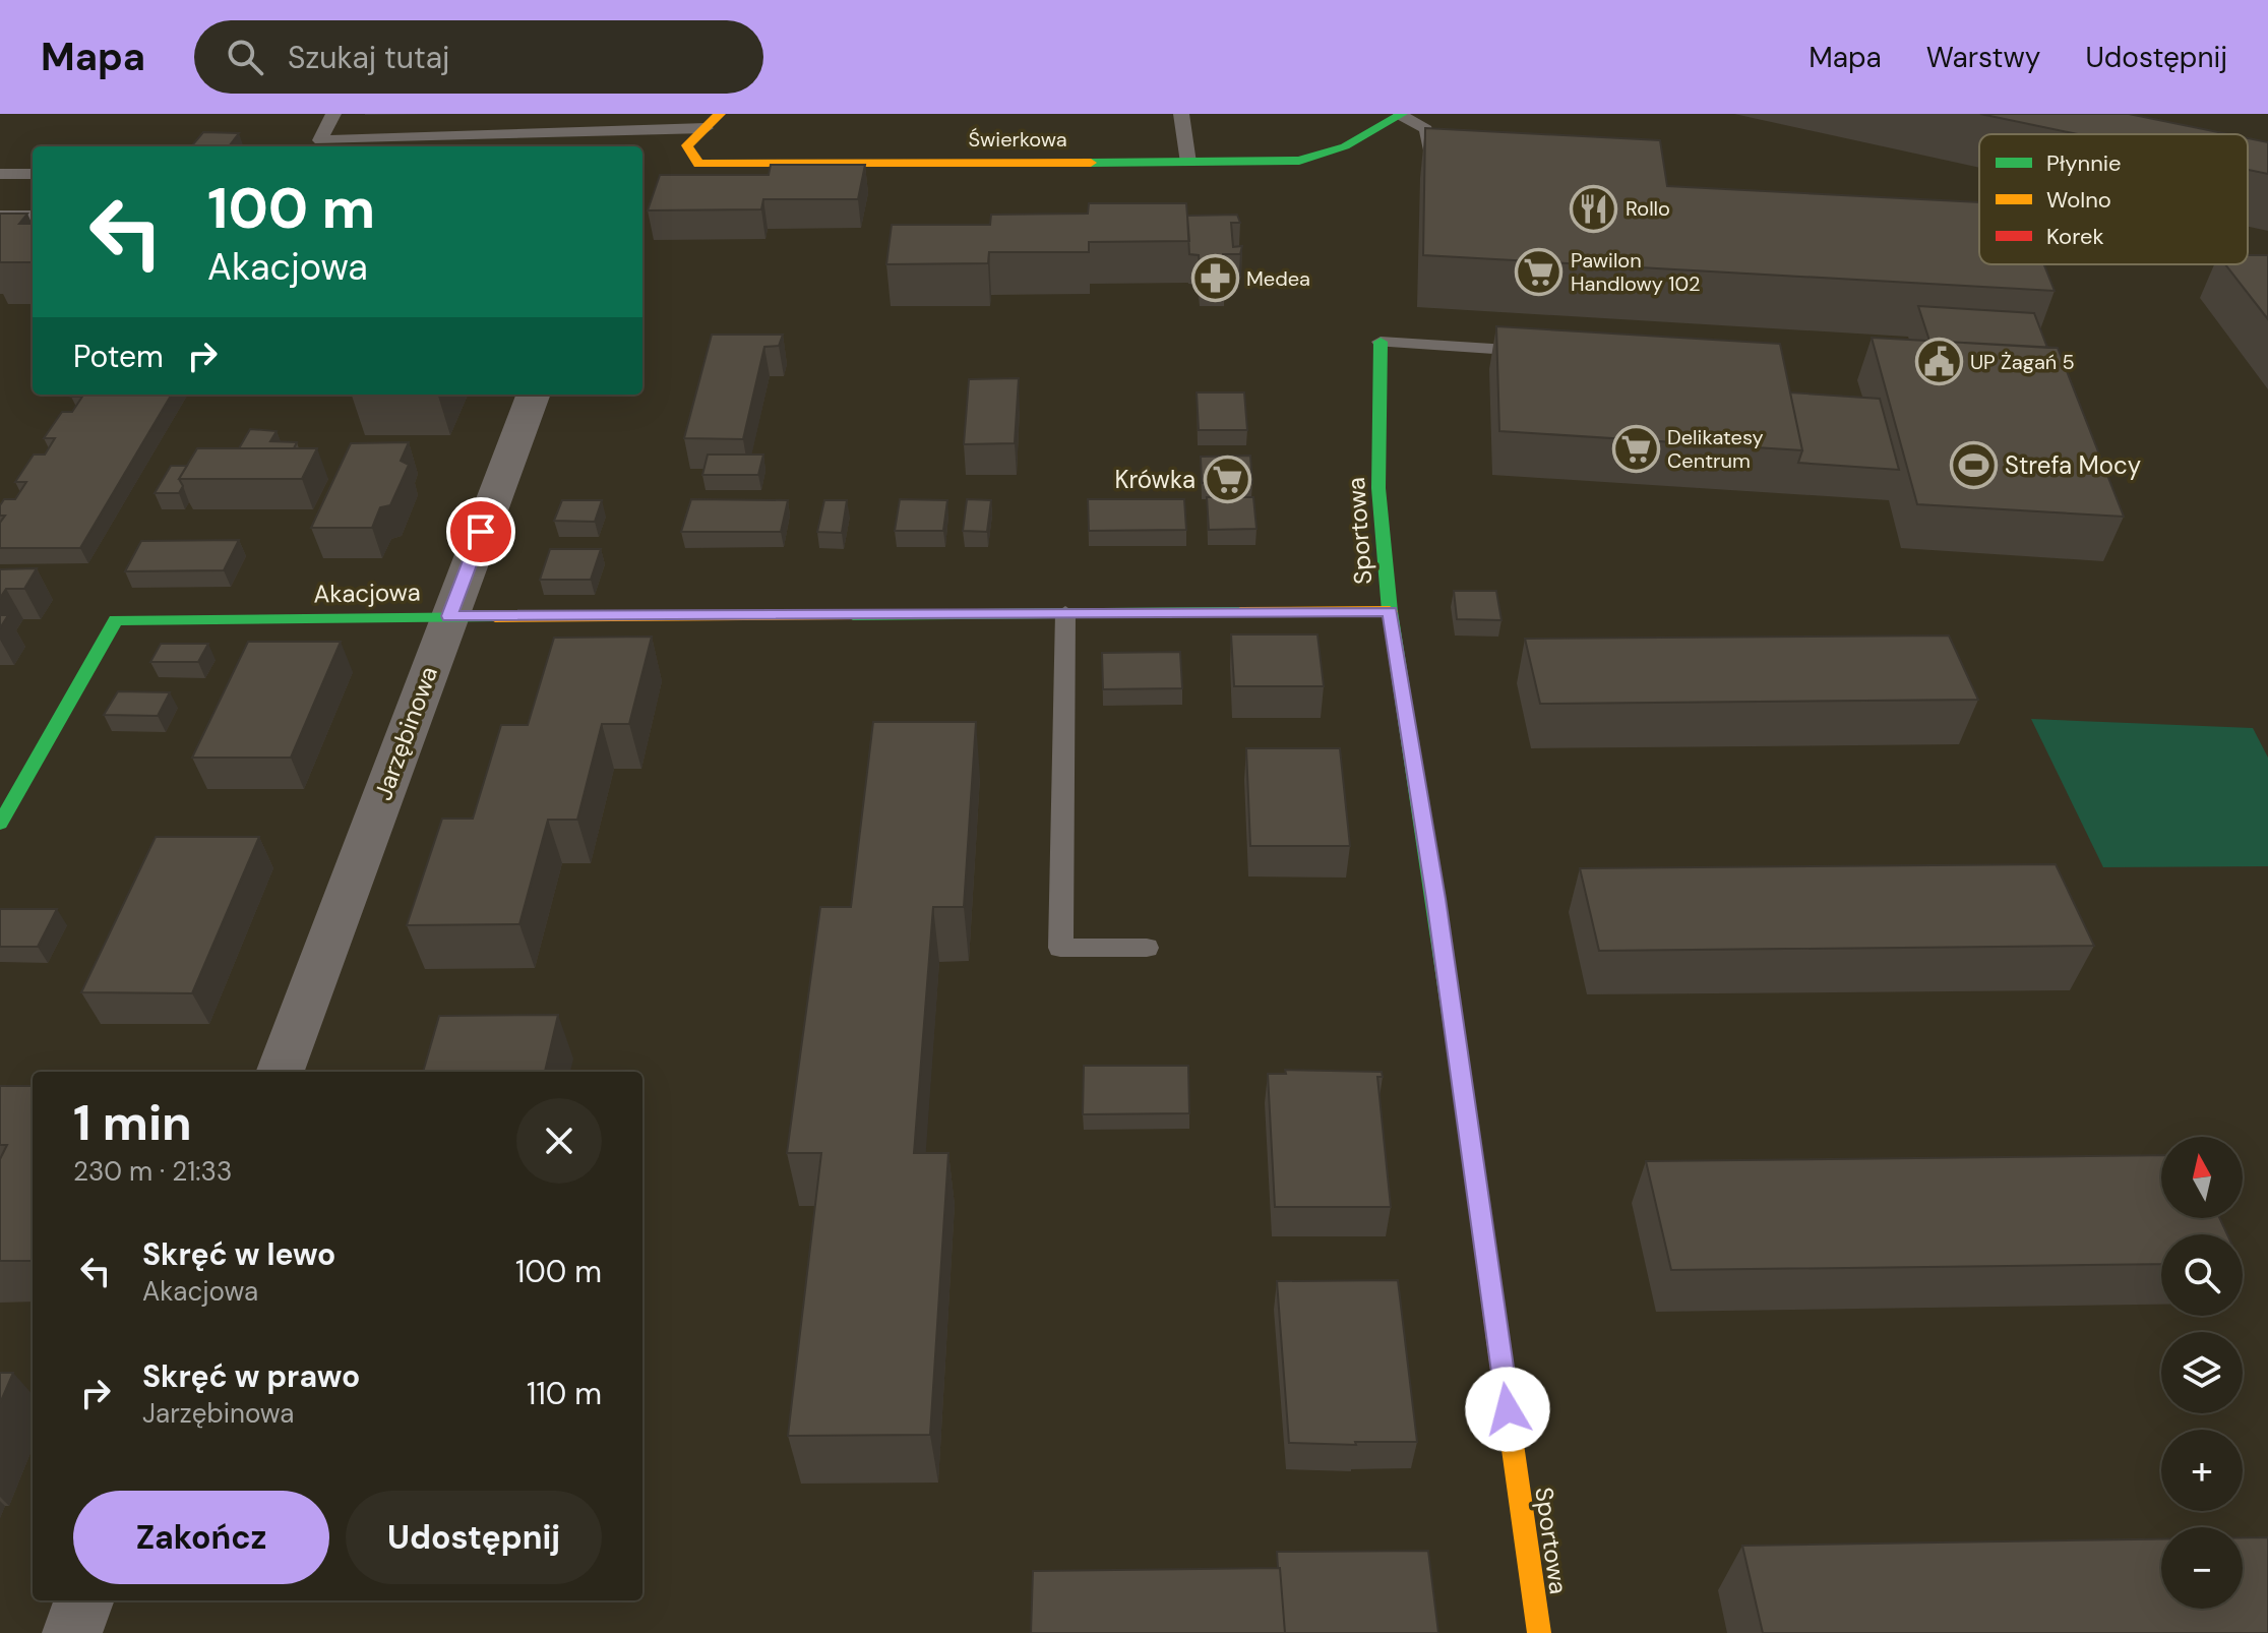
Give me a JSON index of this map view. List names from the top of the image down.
{
  "streets": {
    "street": [
      "Świerkowa",
      "Sportowa",
      "Akacjowa",
      "Jarzębinowa"
    ]
  },
  "crossings": [
    ["Sportowa", "Akacjowa"],
    ["Akacjowa", "Jarzębinowa"]
  ],
  "places": {
    "restaurant": ["Rollo"],
    "supermarket": ["Pawilon Handlowy 102", "Delikatesy Centrum", "Krówka"],
    "pharmacy": ["Medea"],
    "public building": ["UP Żagań 5"],
    "sports": ["Strefa Mocy"]
  },
  "legend": ["Płynnie", "Wolno", "Korek"],
  "north": "top",
  "page": {
    "header": "Mapa",
    "search": "Szukaj tutaj",
    "nav": ["Mapa", "Warstwy", "Udostępnij"],
    "turn": ["100 m", "Akacjowa"],
    "then": "Potem",
    "heading": ["1 min", "230 m · 21:33"],
    "map_buttons": ["+", "−"],
    "list": [
      {
        "name": "Skręć w lewo",
        "note": "Akacjowa",
        "value": "100 m"
      },
      {
        "name": "Skręć w prawo",
        "note": "Jarzębinowa",
        "value": "110 m"
      }
    ],
    "buttons": ["Zakończ", "Udostępnij"]
  }
}
